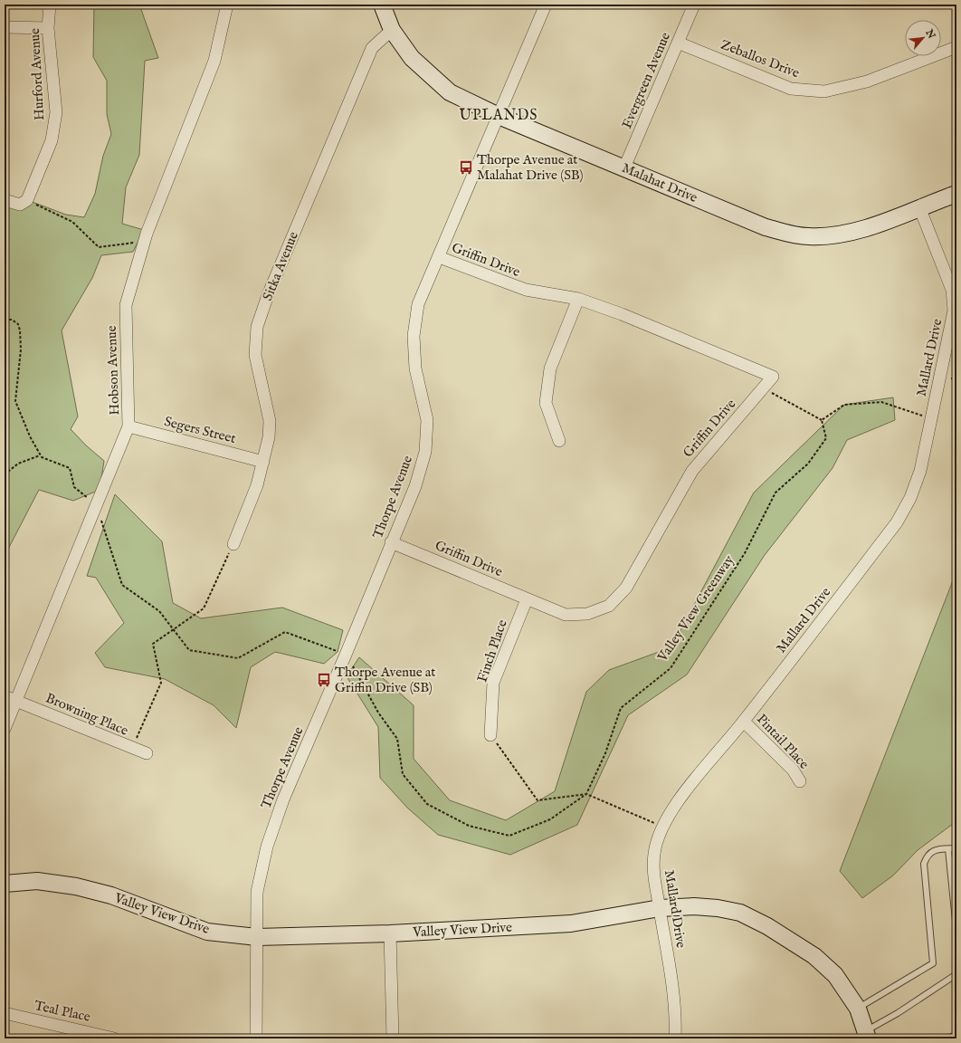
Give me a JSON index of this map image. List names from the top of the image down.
{
  "streets": {
    "street": [
      "Zeballos Drive",
      "Hurford Avenue",
      "Evergreen Avenue",
      "Malahat Drive",
      "Griffin Drive",
      "Sitka Avenue",
      "Mallard Drive",
      "Hobson Avenue",
      "Segers Street",
      "Thorpe Avenue",
      "Finch Place",
      "Browning Place",
      "Pintail Place",
      "Valley View Drive",
      "Teal Place"
    ],
    "path": ["Valley View Greenway"]
  },
  "crossings": [
    ["Zeballos Drive", "Evergreen Avenue"],
    ["Evergreen Avenue", "Malahat Drive"],
    ["Malahat Drive", "Sitka Avenue"],
    ["Malahat Drive", "Mallard Drive"],
    ["Malahat Drive", "Thorpe Avenue"],
    ["Griffin Drive", "Thorpe Avenue"],
    ["Griffin Drive", "Finch Place"],
    ["Sitka Avenue", "Segers Street"],
    ["Mallard Drive", "Pintail Place"],
    ["Mallard Drive", "Valley View Drive"],
    ["Hobson Avenue", "Segers Street"],
    ["Hobson Avenue", "Browning Place"],
    ["Thorpe Avenue", "Valley View Greenway"],
    ["Thorpe Avenue", "Valley View Drive"]
  ],
  "districts": ["UPLANDS"],
  "places": {
    "bus stop": ["Thorpe Avenue at Malahat Drive (SB)", "Thorpe Avenue at Griffin Drive (SB)"]
  },
  "north": "top right"
}
